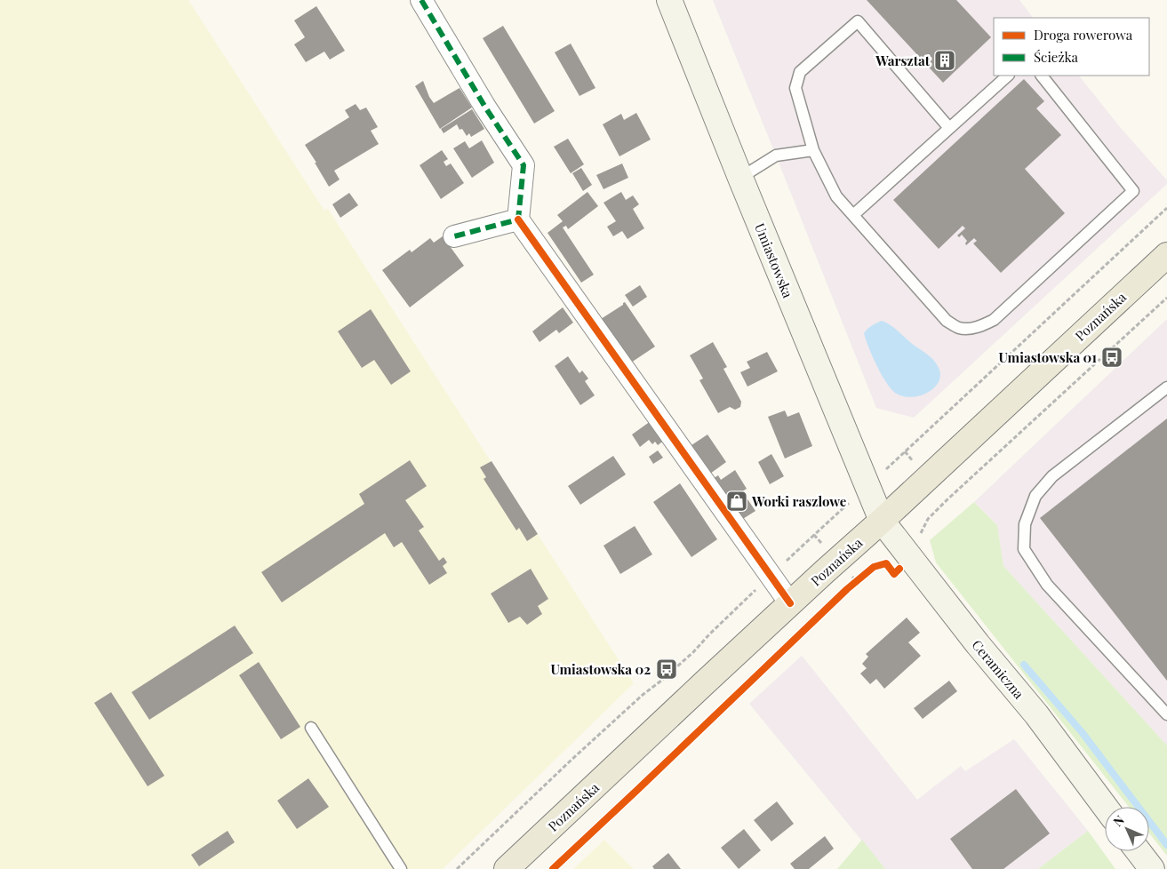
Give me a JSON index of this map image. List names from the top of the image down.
{
  "streets": {
    "main road": ["Umiastowska", "Poznańska", "Ceramiczna"]
  },
  "crossings": [
    ["Umiastowska", "Poznańska"],
    ["Umiastowska", "Ceramiczna"],
    ["Poznańska", "Ceramiczna"]
  ],
  "places": {
    "building": ["Warsztat"],
    "bus stop": ["Umiastowska 01", "Umiastowska 02"],
    "shop": ["Worki raszlowe"]
  },
  "legend": ["Droga rowerowa", "Ścieżka"],
  "north": "top left"
}
